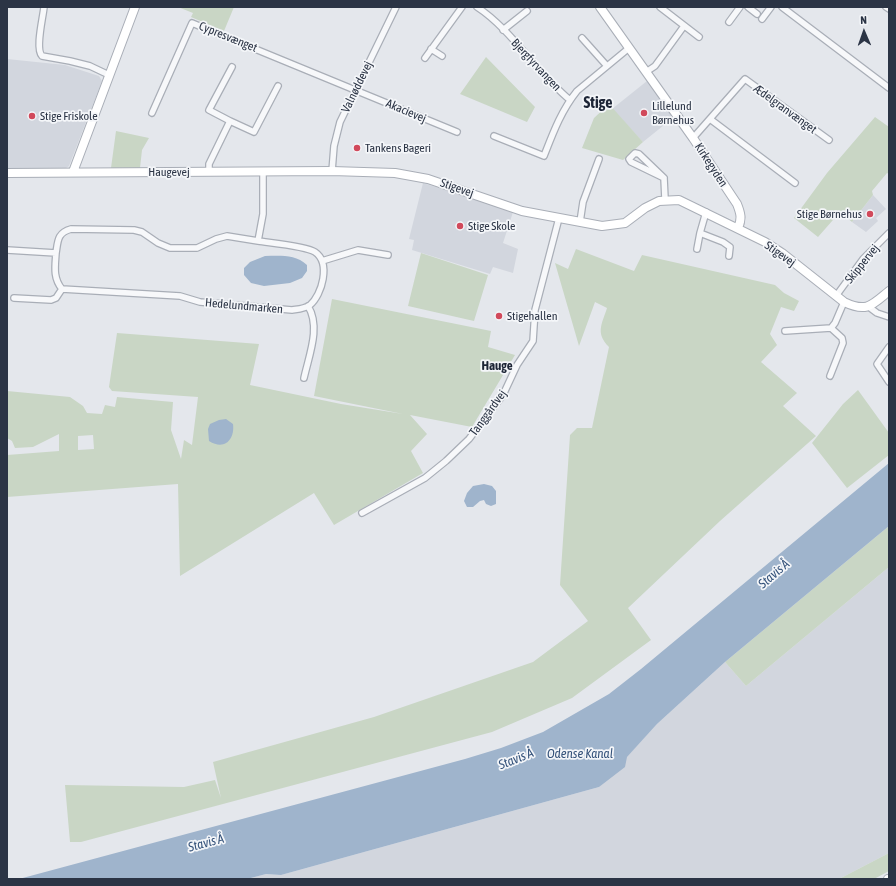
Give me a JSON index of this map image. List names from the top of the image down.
{
  "streets": {
    "street": [
      "Cypresvænget",
      "Bjergfyrvangen",
      "Valnøddevej",
      "Ædelgranvænget",
      "Akacievej",
      "Kirkegyden",
      "Haugevej",
      "Stigevej",
      "Skippervej",
      "Hedelundmarken",
      "Tanggårdvej"
    ]
  },
  "crossings": [
    ["Cypresvænget", "Valnøddevej"],
    ["Cypresvænget", "Akacievej"],
    ["Bjergfyrvangen", "Kirkegyden"],
    ["Valnøddevej", "Akacievej"],
    ["Valnøddevej", "Haugevej"],
    ["Valnøddevej", "Stigevej"],
    ["Ædelgranvænget", "Kirkegyden"],
    ["Kirkegyden", "Stigevej"],
    ["Haugevej", "Stigevej"],
    ["Stigevej", "Skippervej"],
    ["Stigevej", "Tanggårdvej"]
  ],
  "districts": ["Stige", "Hauge"],
  "water": ["Stavis Å", "Odense Kanal"],
  "places": [
    "Lillelund Børnehus",
    "Stige Friskole",
    "Tankens Bageri",
    "Stige Børnehus",
    "Stige Skole",
    "Stigehallen"
  ],
  "north": "top"
}
